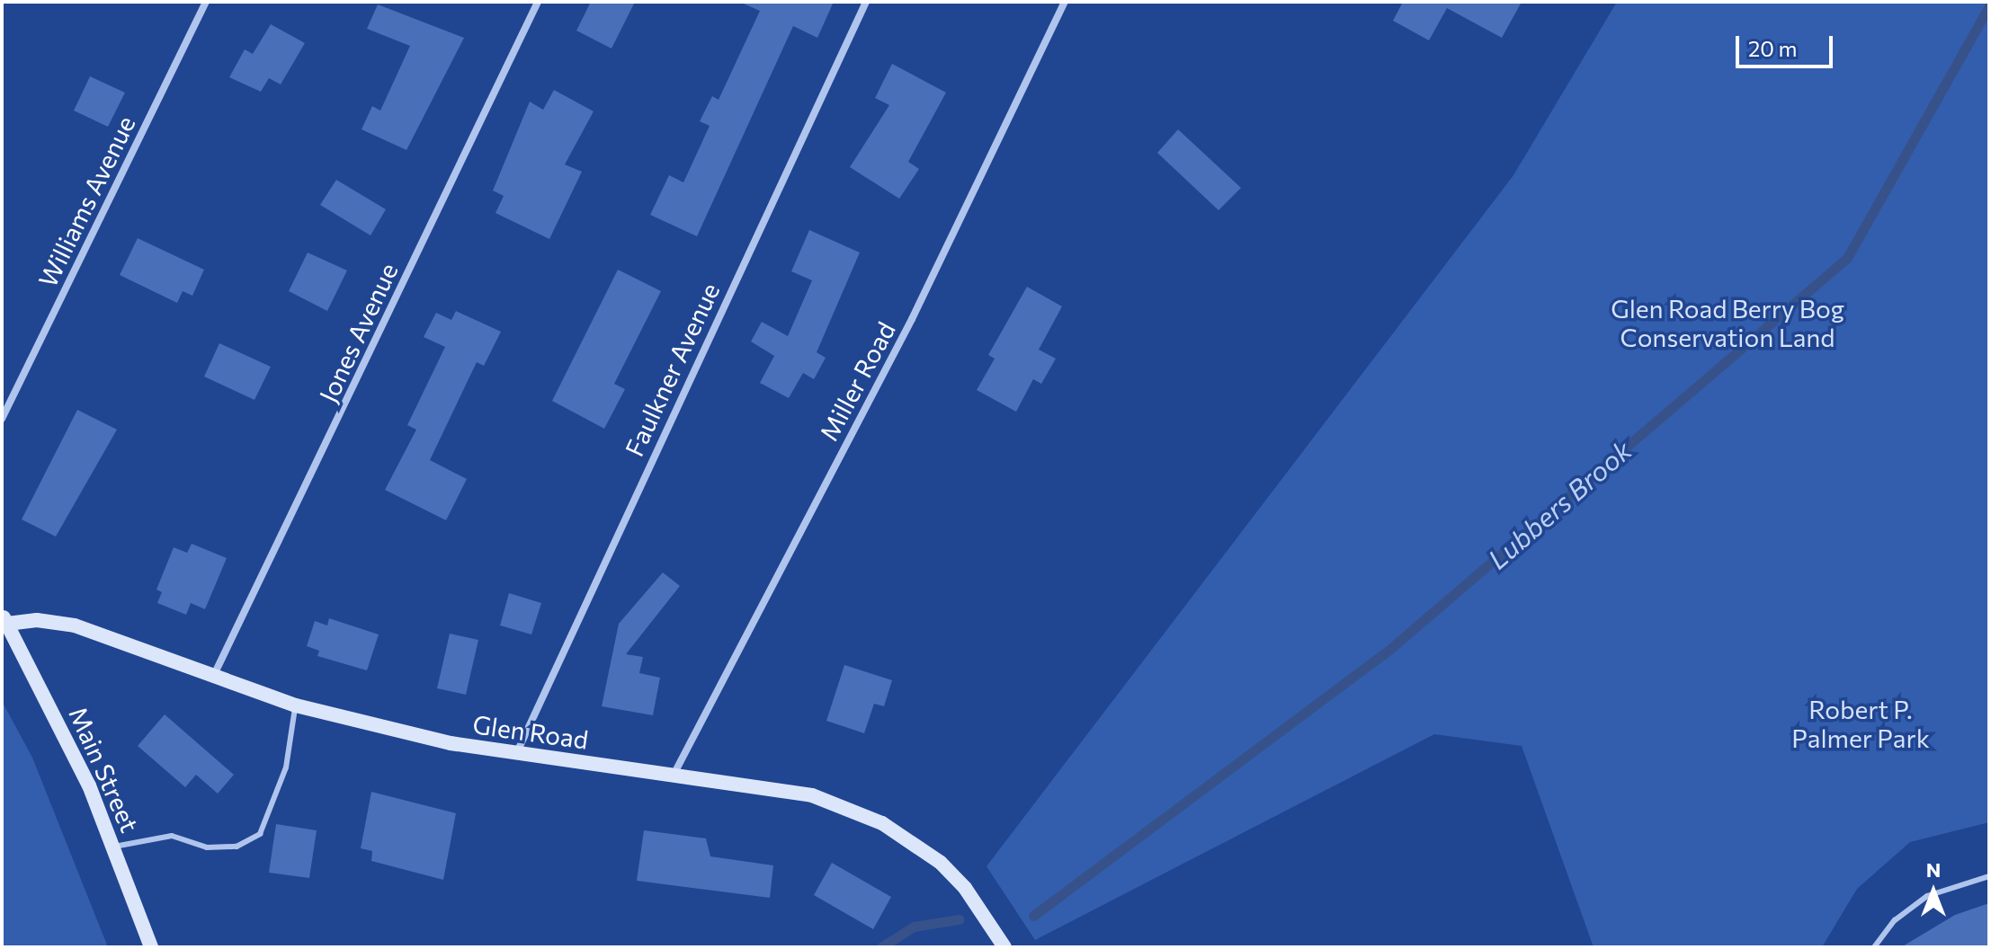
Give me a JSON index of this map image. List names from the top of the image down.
{
  "streets": {
    "street": [
      "Williams Avenue",
      "Jones Avenue",
      "Faulkner Avenue",
      "Miller Road",
      "Glen Road",
      "Main Street"
    ]
  },
  "crossings": [
    ["Jones Avenue", "Glen Road"],
    ["Faulkner Avenue", "Glen Road"],
    ["Miller Road", "Glen Road"],
    ["Glen Road", "Main Street"]
  ],
  "water": ["Lubbers Brook"],
  "parks": ["Glen Road Berry Bog Conservation Land", "Robert P. Palmer Park"],
  "scale_bar": "20 m",
  "north": "top"
}
